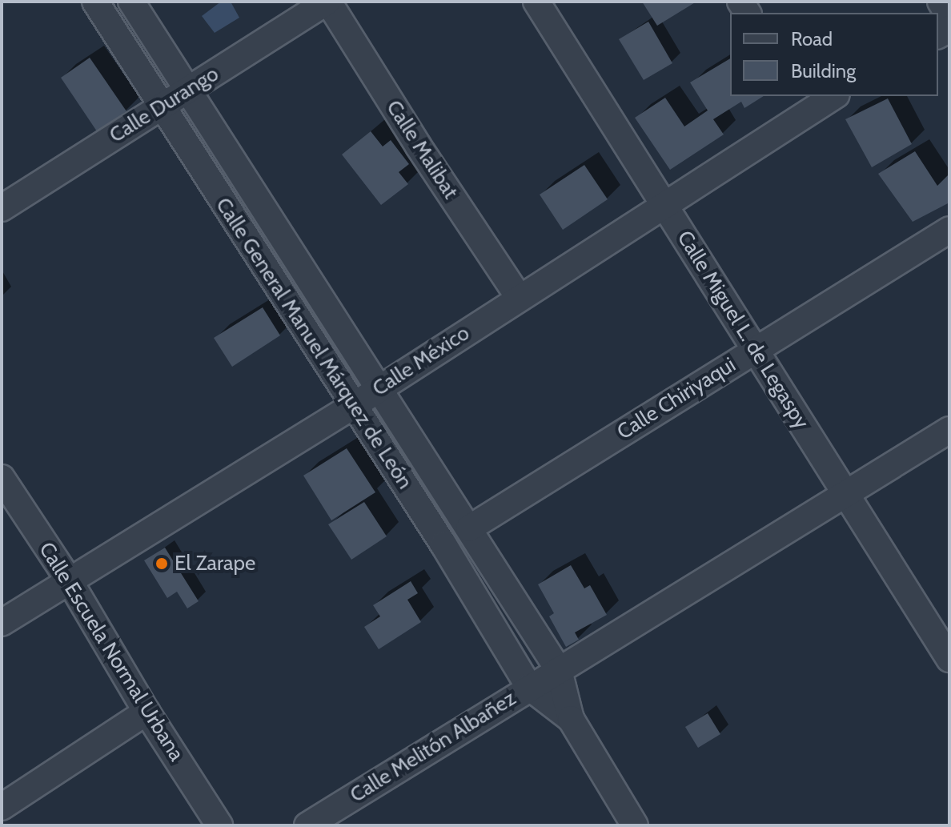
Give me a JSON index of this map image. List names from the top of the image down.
{
  "streets": {
    "street": [
      "Calle Durango",
      "Calle Malibat",
      "Calle Miguel L. de Legaspy",
      "Calle General Manuel Márquez de León",
      "Calle México",
      "Calle Chiriyaqui",
      "Calle Escuela Normal Urbana",
      "Calle Melitón Albañez"
    ]
  },
  "crossings": [
    ["Calle Durango", "Calle Malibat"],
    ["Calle Durango", "Calle General Manuel Márquez de León"],
    ["Calle Malibat", "Calle México"],
    ["Calle Miguel L. de Legaspy", "Calle México"],
    ["Calle Miguel L. de Legaspy", "Calle Chiriyaqui"],
    ["Calle Miguel L. de Legaspy", "Calle Melitón Albañez"],
    ["Calle General Manuel Márquez de León", "Calle México"],
    ["Calle General Manuel Márquez de León", "Calle Chiriyaqui"],
    ["Calle General Manuel Márquez de León", "Calle Melitón Albañez"],
    ["Calle México", "Calle Escuela Normal Urbana"]
  ],
  "places": ["El Zarape"],
  "legend": ["Road", "Building"]
}
